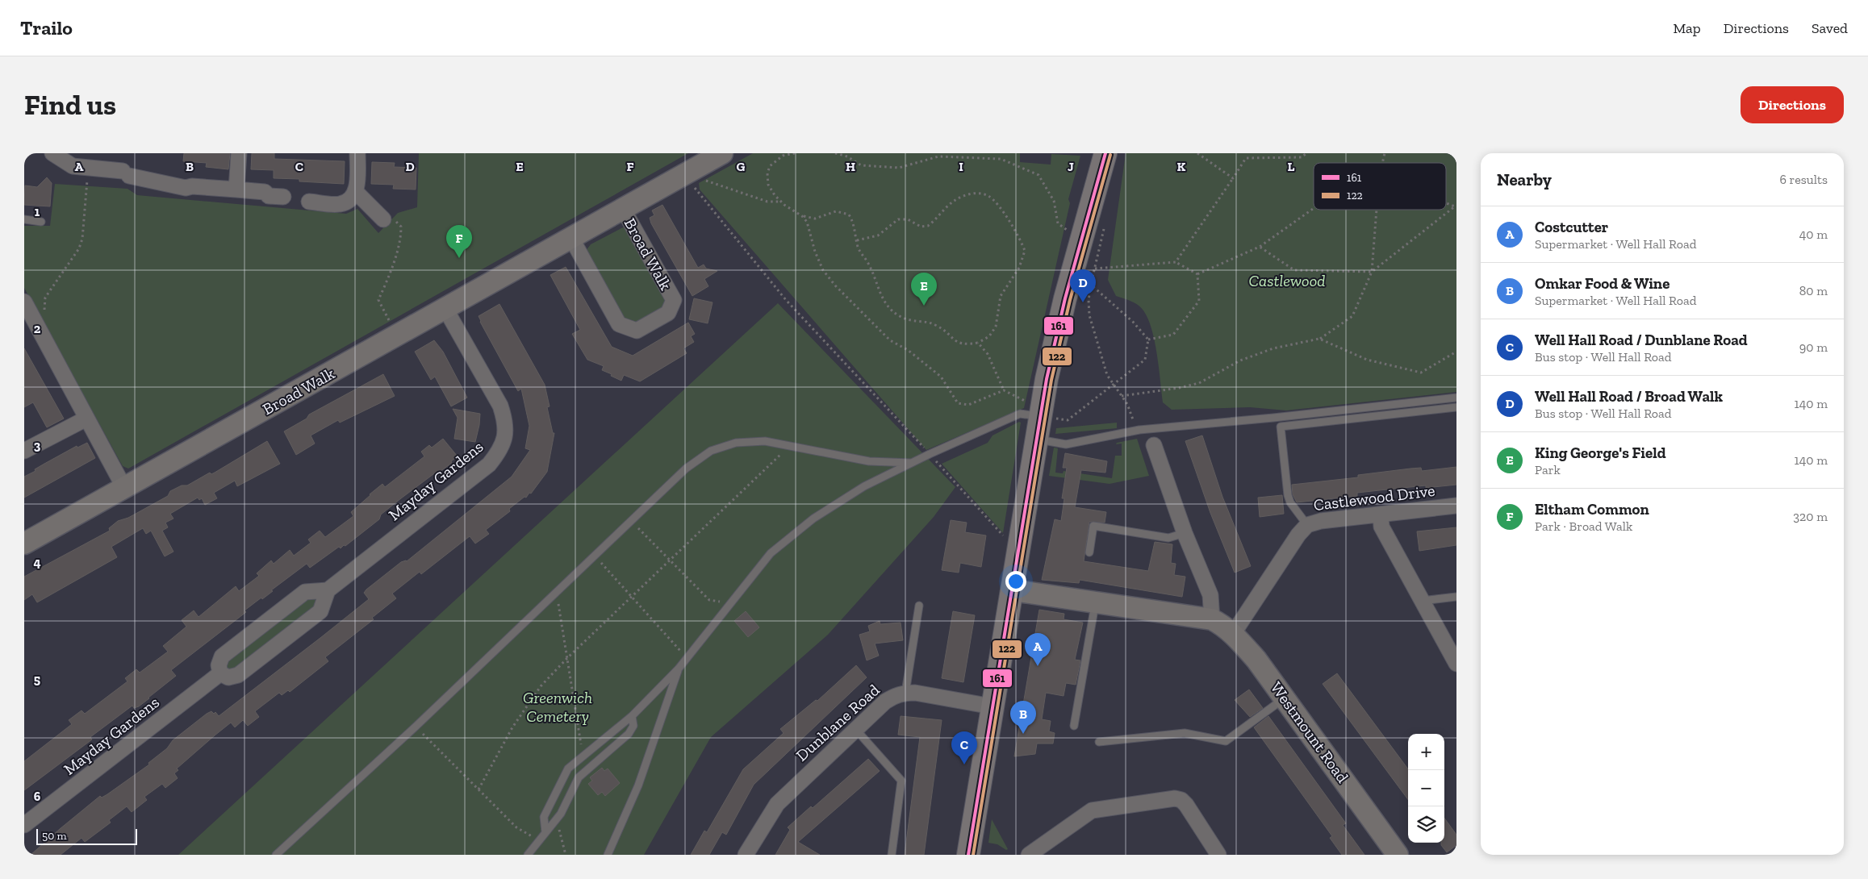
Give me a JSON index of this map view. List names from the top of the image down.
{
  "streets": {
    "street": [
      "Broad Walk",
      "Mayday Gardens",
      "Castlewood Drive",
      "Dunblane Road",
      "Westmount Road"
    ]
  },
  "crossings": [
    ["Broad Walk", "Mayday Gardens"],
    ["Castlewood Drive", "Westmount Road"]
  ],
  "parks": ["Castlewood", "Greenwich Cemetery"],
  "lines": ["transit line 161", "transit line 122"],
  "legend": ["161", "122"],
  "scale_bar": "50 m",
  "page": {
    "header": "Trailo",
    "nav": ["Map", "Directions", "Saved"],
    "buttons": "Directions",
    "title": "Find us",
    "heading": ["Nearby", "6 results"],
    "list": [
      {
        "mark": "A",
        "name": "Costcutter",
        "note": "Supermarket · Well Hall Road",
        "value": "40 m"
      },
      {
        "mark": "B",
        "name": "Omkar Food & Wine",
        "note": "Supermarket · Well Hall Road",
        "value": "80 m"
      },
      {
        "mark": "C",
        "name": "Well Hall Road / Dunblane Road",
        "note": "Bus stop · Well Hall Road",
        "value": "90 m"
      },
      {
        "mark": "D",
        "name": "Well Hall Road / Broad Walk",
        "note": "Bus stop · Well Hall Road",
        "value": "140 m"
      },
      {
        "mark": "E",
        "name": "King George's Field",
        "note": "Park",
        "value": "140 m"
      },
      {
        "mark": "F",
        "name": "Eltham Common",
        "note": "Park · Broad Walk",
        "value": "320 m"
      }
    ],
    "pins": [
      "F",
      "D",
      "E",
      "A",
      "B",
      "C"
    ],
    "map_buttons": ["+", "−"],
    "scale": "50 m"
  },
  "grid": {
    "columns": [
      "A",
      "B",
      "C",
      "D",
      "E",
      "F",
      "G",
      "H",
      "I",
      "J",
      "K",
      "L"
    ],
    "rows": [
      "1",
      "2",
      "3",
      "4",
      "5",
      "6"
    ]
  }
}
